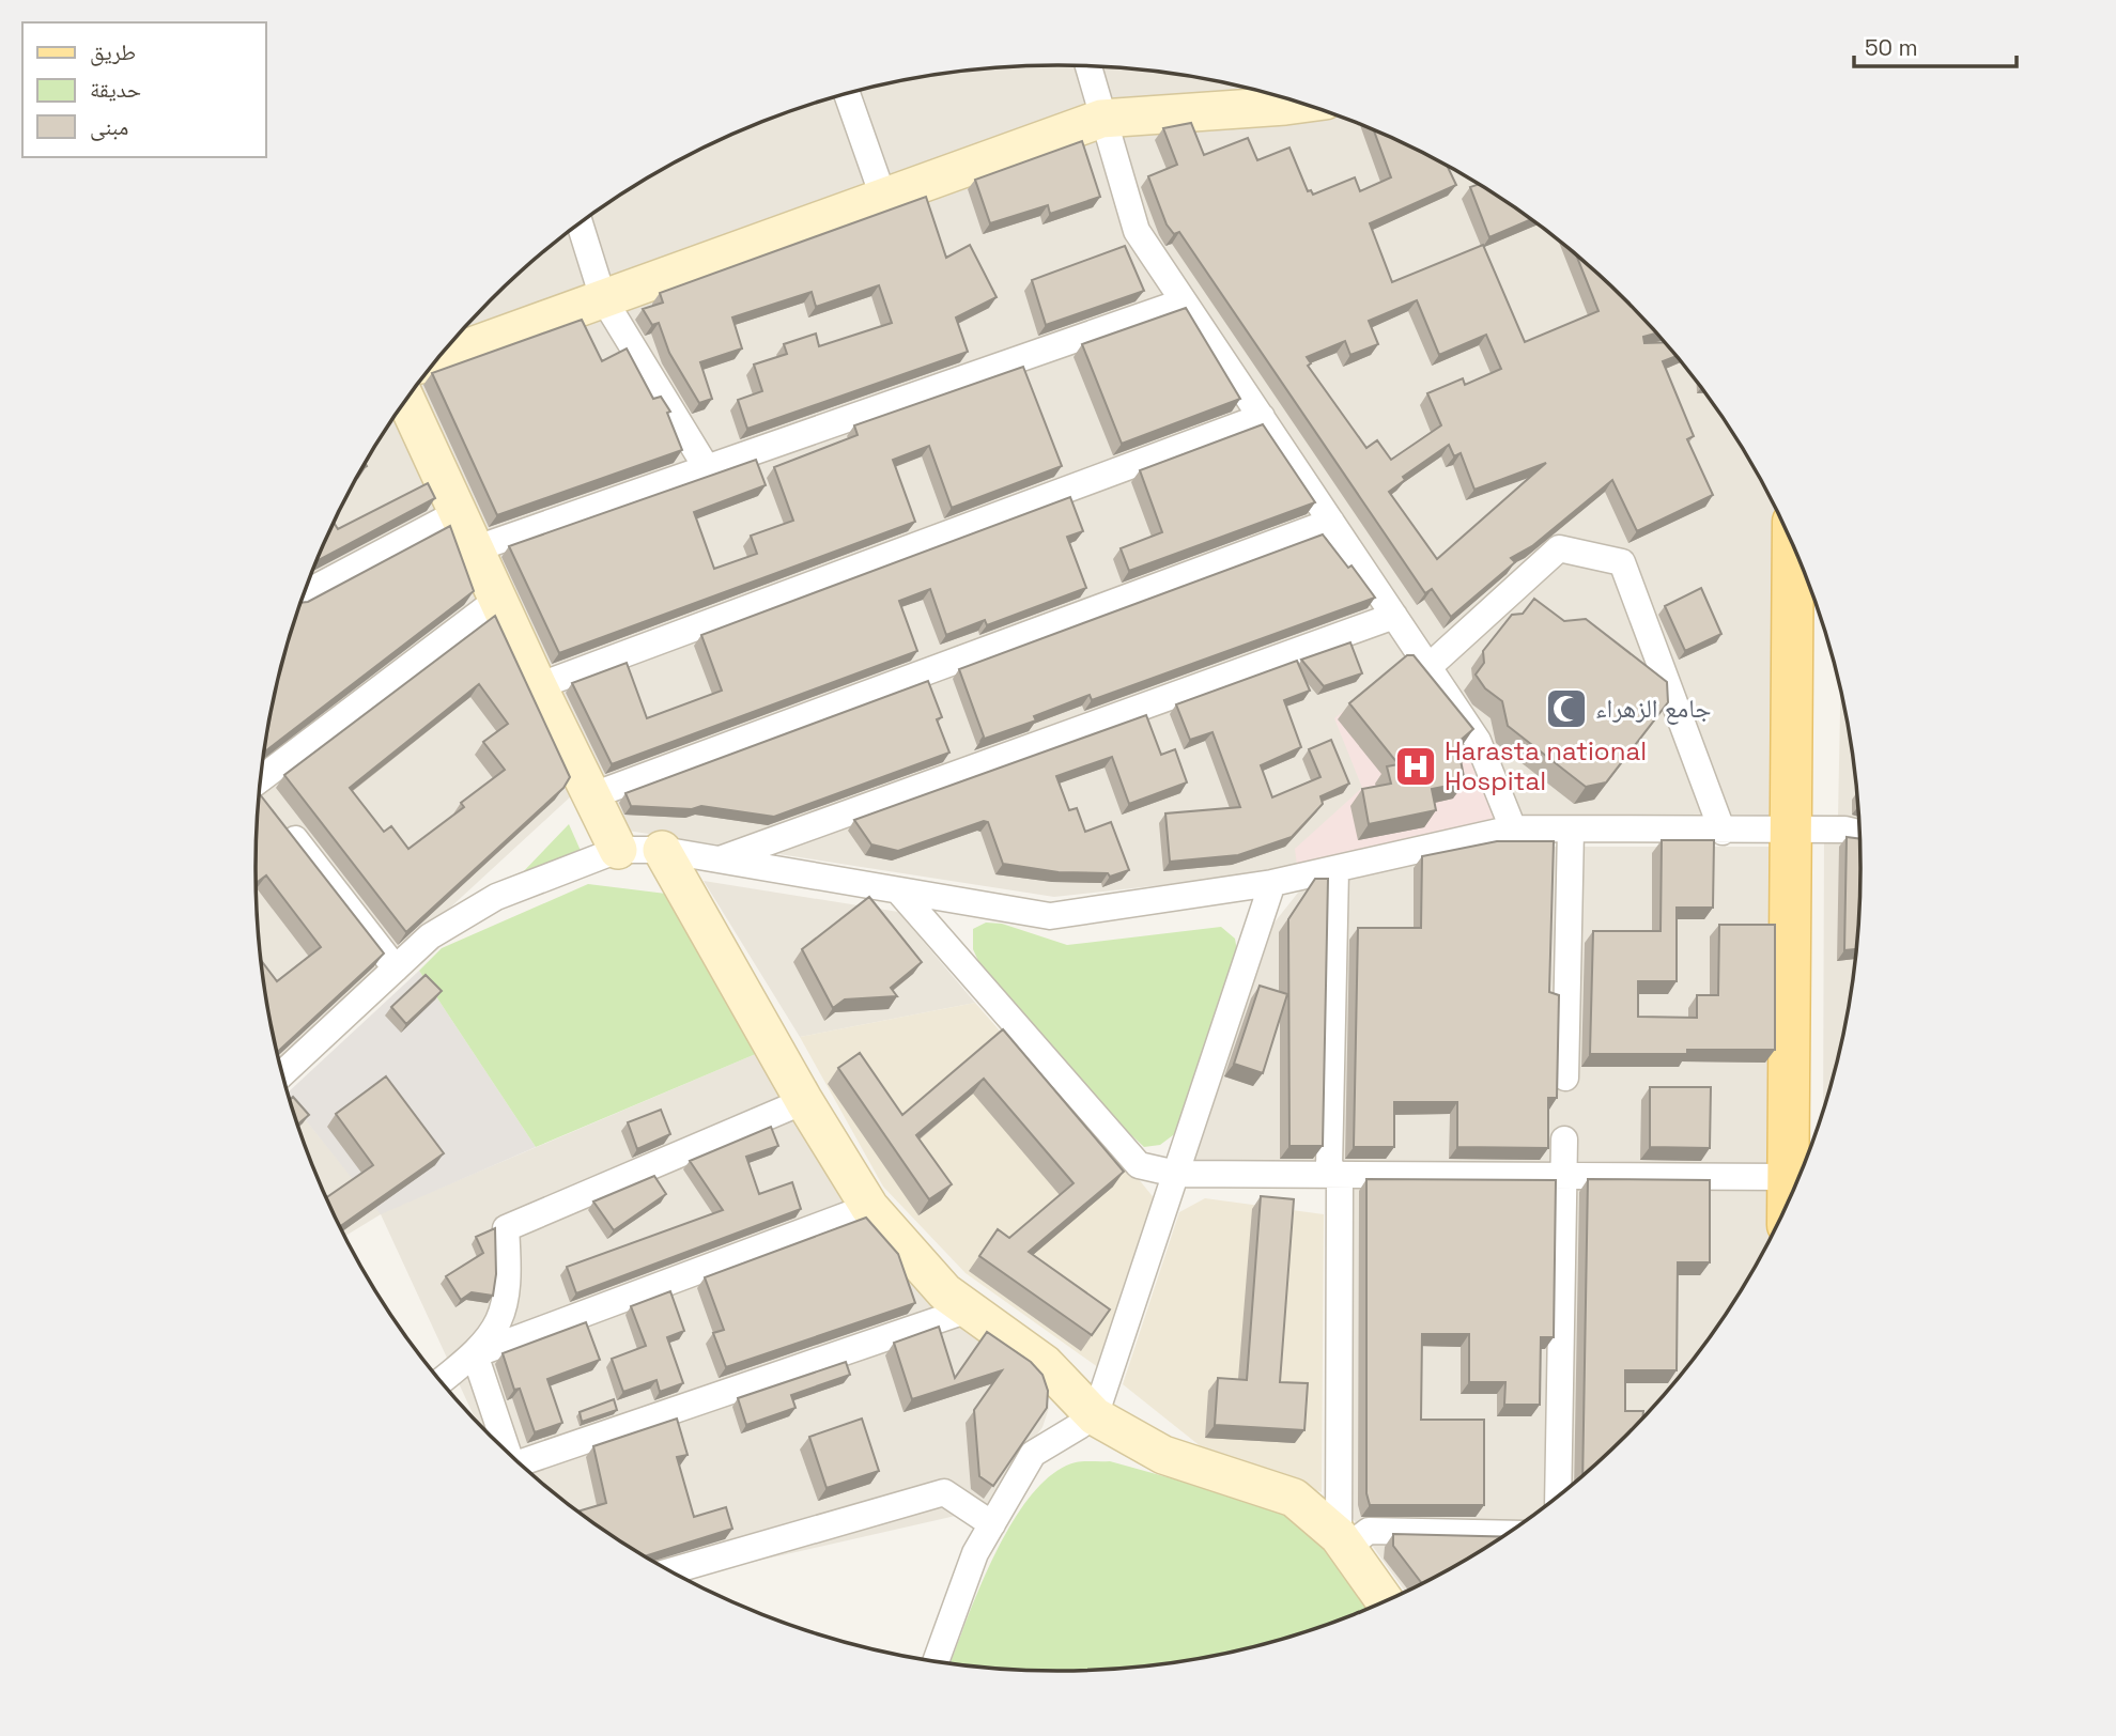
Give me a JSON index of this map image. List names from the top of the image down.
{
  "places": {
    "mosque": ["جامع الزهراء"],
    "hospital": ["Harasta national Hospital"]
  },
  "legend": ["طريق", "حديقة", "مبنى"],
  "scale_bar": "50 m"
}
